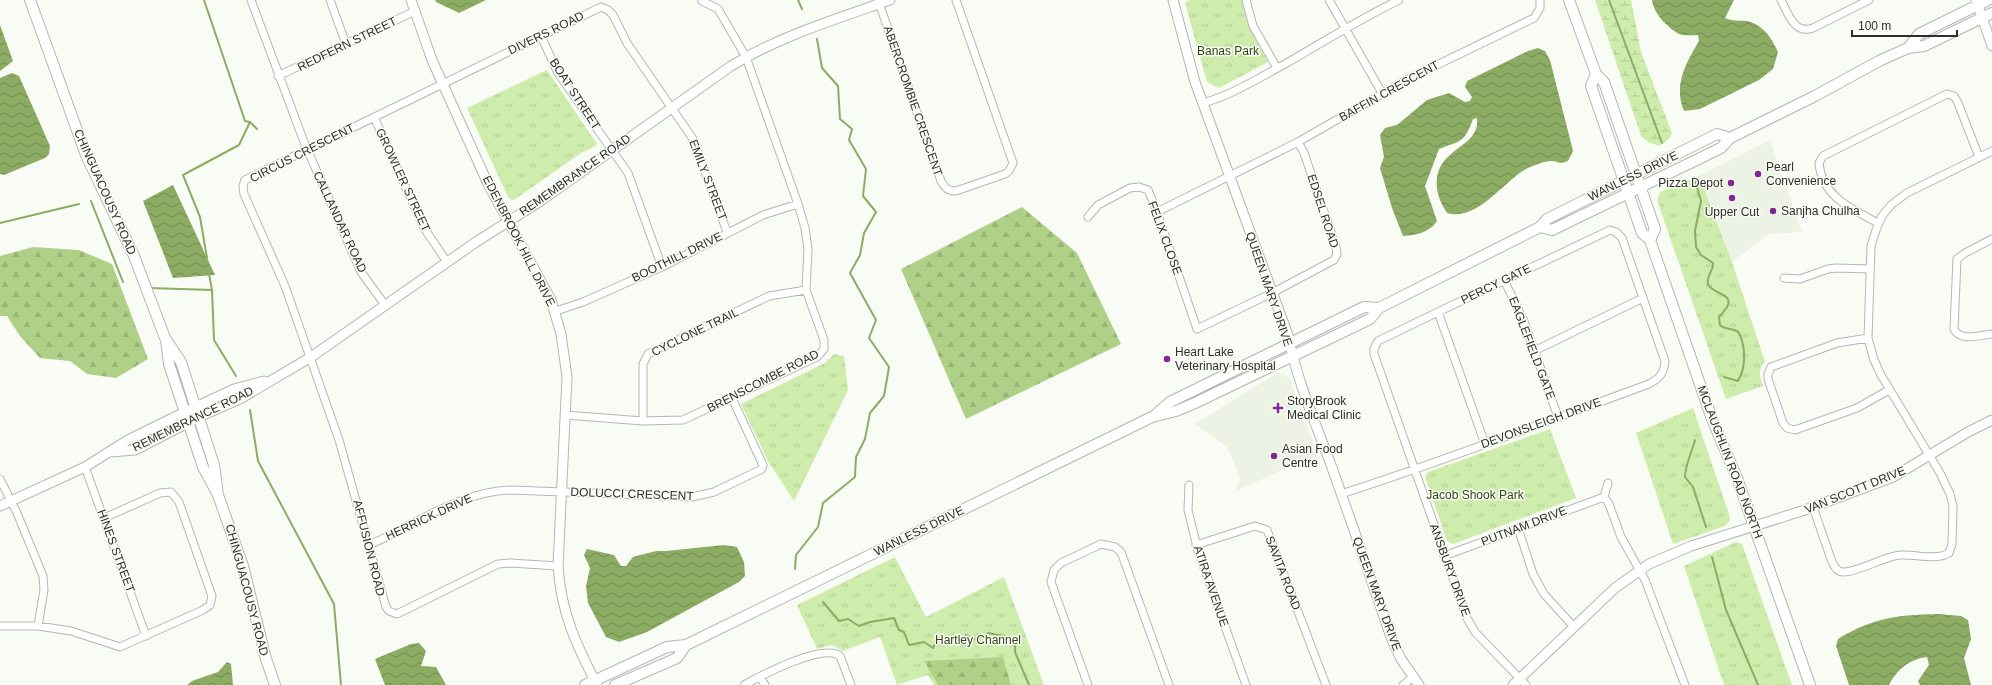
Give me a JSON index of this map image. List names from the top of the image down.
{
  "streets": {
    "main road": ["WANLESS DRIVE", "CHINGUACOUSY ROAD", "MCLAUGHLIN ROAD NORTH"],
    "street": [
      "DIVERS ROAD",
      "REDFERN STREET",
      "BAFFIN CRESCENT",
      "BOAT STREET",
      "ABERCROMBIE CRESCENT",
      "CIRCUS CRESCENT",
      "REMEMBRANCE ROAD",
      "GROWLER STREET",
      "EMILY STREET",
      "EDSEL ROAD",
      "CALLANDAR ROAD",
      "FELIX CLOSE",
      "EDENBROOK HILL DRIVE",
      "BOOTHILL DRIVE",
      "PERCY GATE",
      "QUEEN MARY DRIVE",
      "CYCLONE TRAIL",
      "EAGLEFIELD GATE",
      "BRENSCOMBE ROAD",
      "DEVONSLEIGH DRIVE",
      "VAN SCOTT DRIVE",
      "DOLUCCI CRESCENT",
      "HERRICK DRIVE",
      "PUTNAM DRIVE",
      "AFFUSION ROAD",
      "HINES STREET",
      "ANSBURY DRIVE",
      "SAVITA ROAD",
      "ATIRA AVENUE"
    ]
  },
  "crossings": [
    ["DIVERS ROAD", "BOAT STREET"],
    ["DIVERS ROAD", "CIRCUS CRESCENT"],
    ["DIVERS ROAD", "REMEMBRANCE ROAD"],
    ["DIVERS ROAD", "EMILY STREET"],
    ["DIVERS ROAD", "EDENBROOK HILL DRIVE"],
    ["REDFERN STREET", "CALLANDAR ROAD"],
    ["REDFERN STREET", "EDENBROOK HILL DRIVE"],
    ["BAFFIN CRESCENT", "EDSEL ROAD"],
    ["BAFFIN CRESCENT", "FELIX CLOSE"],
    ["BAFFIN CRESCENT", "QUEEN MARY DRIVE"],
    ["BOAT STREET", "REMEMBRANCE ROAD"],
    ["BOAT STREET", "BOOTHILL DRIVE"],
    ["ABERCROMBIE CRESCENT", "REMEMBRANCE ROAD"],
    ["CIRCUS CRESCENT", "REMEMBRANCE ROAD"],
    ["CIRCUS CRESCENT", "GROWLER STREET"],
    ["CIRCUS CRESCENT", "CALLANDAR ROAD"],
    ["CIRCUS CRESCENT", "EDENBROOK HILL DRIVE"],
    ["CIRCUS CRESCENT", "AFFUSION ROAD"],
    ["REMEMBRANCE ROAD", "GROWLER STREET"],
    ["REMEMBRANCE ROAD", "EMILY STREET"],
    ["REMEMBRANCE ROAD", "CHINGUACOUSY ROAD"],
    ["REMEMBRANCE ROAD", "CALLANDAR ROAD"],
    ["REMEMBRANCE ROAD", "EDENBROOK HILL DRIVE"],
    ["REMEMBRANCE ROAD", "BRENSCOMBE ROAD"],
    ["REMEMBRANCE ROAD", "AFFUSION ROAD"],
    ["REMEMBRANCE ROAD", "HINES STREET"],
    ["WANLESS DRIVE", "EDENBROOK HILL DRIVE"],
    ["WANLESS DRIVE", "QUEEN MARY DRIVE"],
    ["WANLESS DRIVE", "MCLAUGHLIN ROAD NORTH"],
    ["EMILY STREET", "BOOTHILL DRIVE"],
    ["EDSEL ROAD", "FELIX CLOSE"],
    ["EDSEL ROAD", "QUEEN MARY DRIVE"],
    ["FELIX CLOSE", "QUEEN MARY DRIVE"],
    ["EDENBROOK HILL DRIVE", "BOOTHILL DRIVE"],
    ["EDENBROOK HILL DRIVE", "BRENSCOMBE ROAD"],
    ["EDENBROOK HILL DRIVE", "DOLUCCI CRESCENT"],
    ["EDENBROOK HILL DRIVE", "HERRICK DRIVE"],
    ["EDENBROOK HILL DRIVE", "AFFUSION ROAD"],
    ["BOOTHILL DRIVE", "BRENSCOMBE ROAD"],
    ["PERCY GATE", "EAGLEFIELD GATE"],
    ["PERCY GATE", "DEVONSLEIGH DRIVE"],
    ["PERCY GATE", "ANSBURY DRIVE"],
    ["QUEEN MARY DRIVE", "DEVONSLEIGH DRIVE"],
    ["CYCLONE TRAIL", "BRENSCOMBE ROAD"],
    ["EAGLEFIELD GATE", "DEVONSLEIGH DRIVE"],
    ["BRENSCOMBE ROAD", "DOLUCCI CRESCENT"],
    ["DEVONSLEIGH DRIVE", "ANSBURY DRIVE"],
    ["MCLAUGHLIN ROAD NORTH", "VAN SCOTT DRIVE"],
    ["VAN SCOTT DRIVE", "ANSBURY DRIVE"],
    ["DOLUCCI CRESCENT", "HERRICK DRIVE"],
    ["HERRICK DRIVE", "AFFUSION ROAD"],
    ["PUTNAM DRIVE", "ANSBURY DRIVE"],
    ["SAVITA ROAD", "ATIRA AVENUE"]
  ],
  "parks": ["Banas Park", "Jacob Shook Park", "Hartley Channel"],
  "places": {
    "other": [
      "Pearl Convenience",
      "Pizza Depot",
      "Upper Cut",
      "Sanjha Chulha",
      "Heart Lake Veterinary Hospital",
      "Asian Food Centre"
    ],
    "health": ["StoryBrook Medical Clinic"]
  },
  "scale_bar": "100 m"
}
